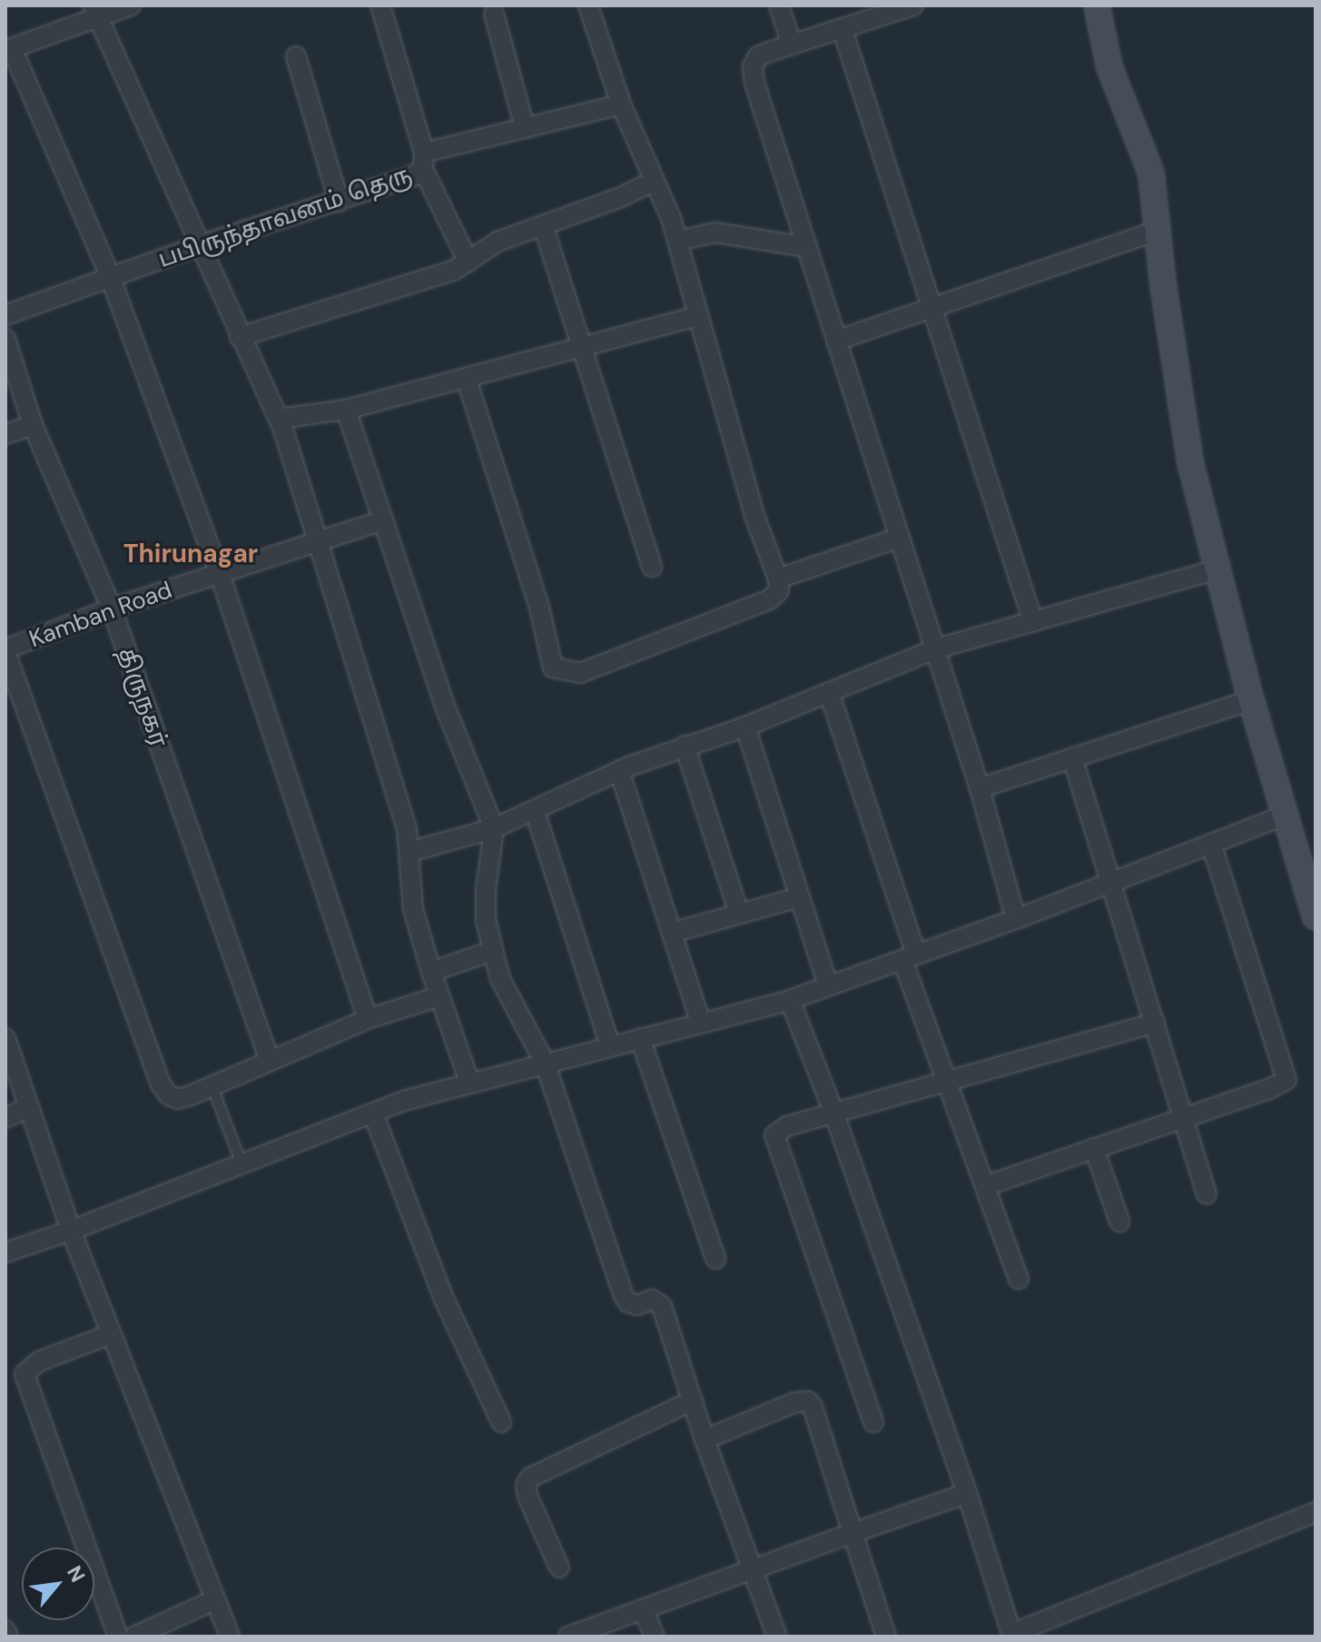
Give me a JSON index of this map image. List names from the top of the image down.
{
  "streets": {
    "street": ["பபிருந்தாவனம் தெரு", "Kamban Road", "திருநகர்"]
  },
  "crossings": [
    ["Kamban Road", "திருநகர்"]
  ],
  "districts": ["Thirunagar"],
  "north": "top right"
}
